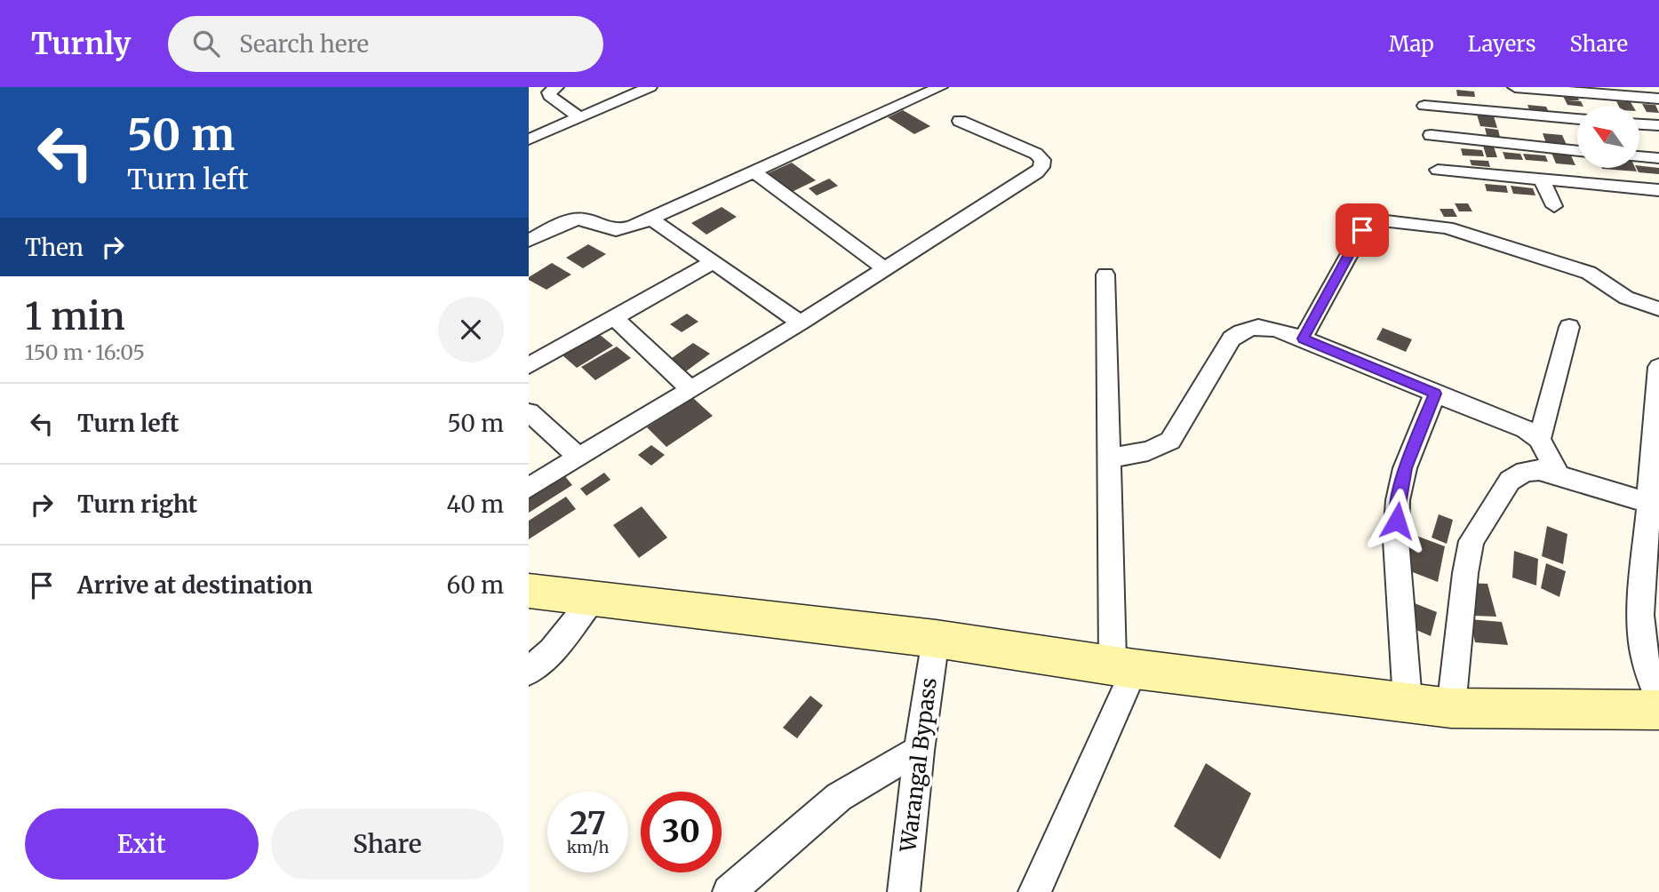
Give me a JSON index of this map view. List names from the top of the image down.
{
  "streets": {
    "street": ["Warangal Bypass"]
  },
  "north": "top left",
  "page": {
    "header": "Turnly",
    "search": "Search here",
    "nav": ["Map", "Layers", "Share"],
    "turn": ["50 m", "Turn left"],
    "then": "Then",
    "heading": ["1 min", "150 m · 16:05"],
    "list": [
      {
        "name": "Turn left",
        "value": "50 m"
      },
      {
        "name": "Turn right",
        "value": "40 m"
      },
      {
        "name": "Arrive at destination",
        "value": "60 m"
      }
    ],
    "speed": "27 km/h",
    "limit": "30",
    "buttons": ["Exit", "Share"]
  }
}
